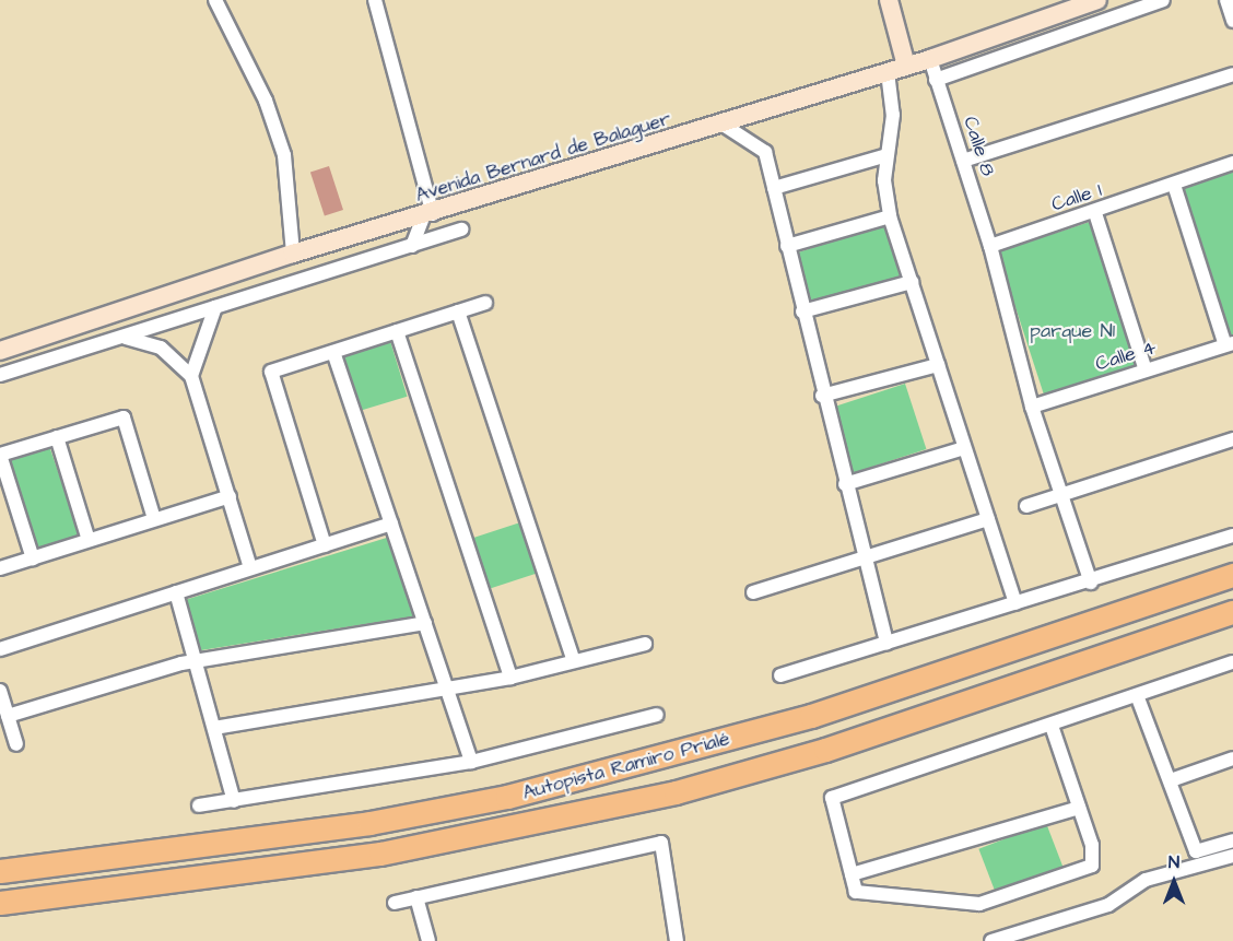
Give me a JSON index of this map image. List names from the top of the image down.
{
  "streets": {
    "highway": ["Autopista Ramiro Prialé"],
    "street": [
      "Calle 8",
      "Avenida Bernard de Balaguer",
      "Calle 1",
      "Calle 4"
    ]
  },
  "crossings": [
    ["Calle 8", "Avenida Bernard de Balaguer"],
    ["Calle 8", "Calle 1"],
    ["Calle 8", "Calle 4"]
  ],
  "parks": ["parque N1"],
  "north": "top"
}
